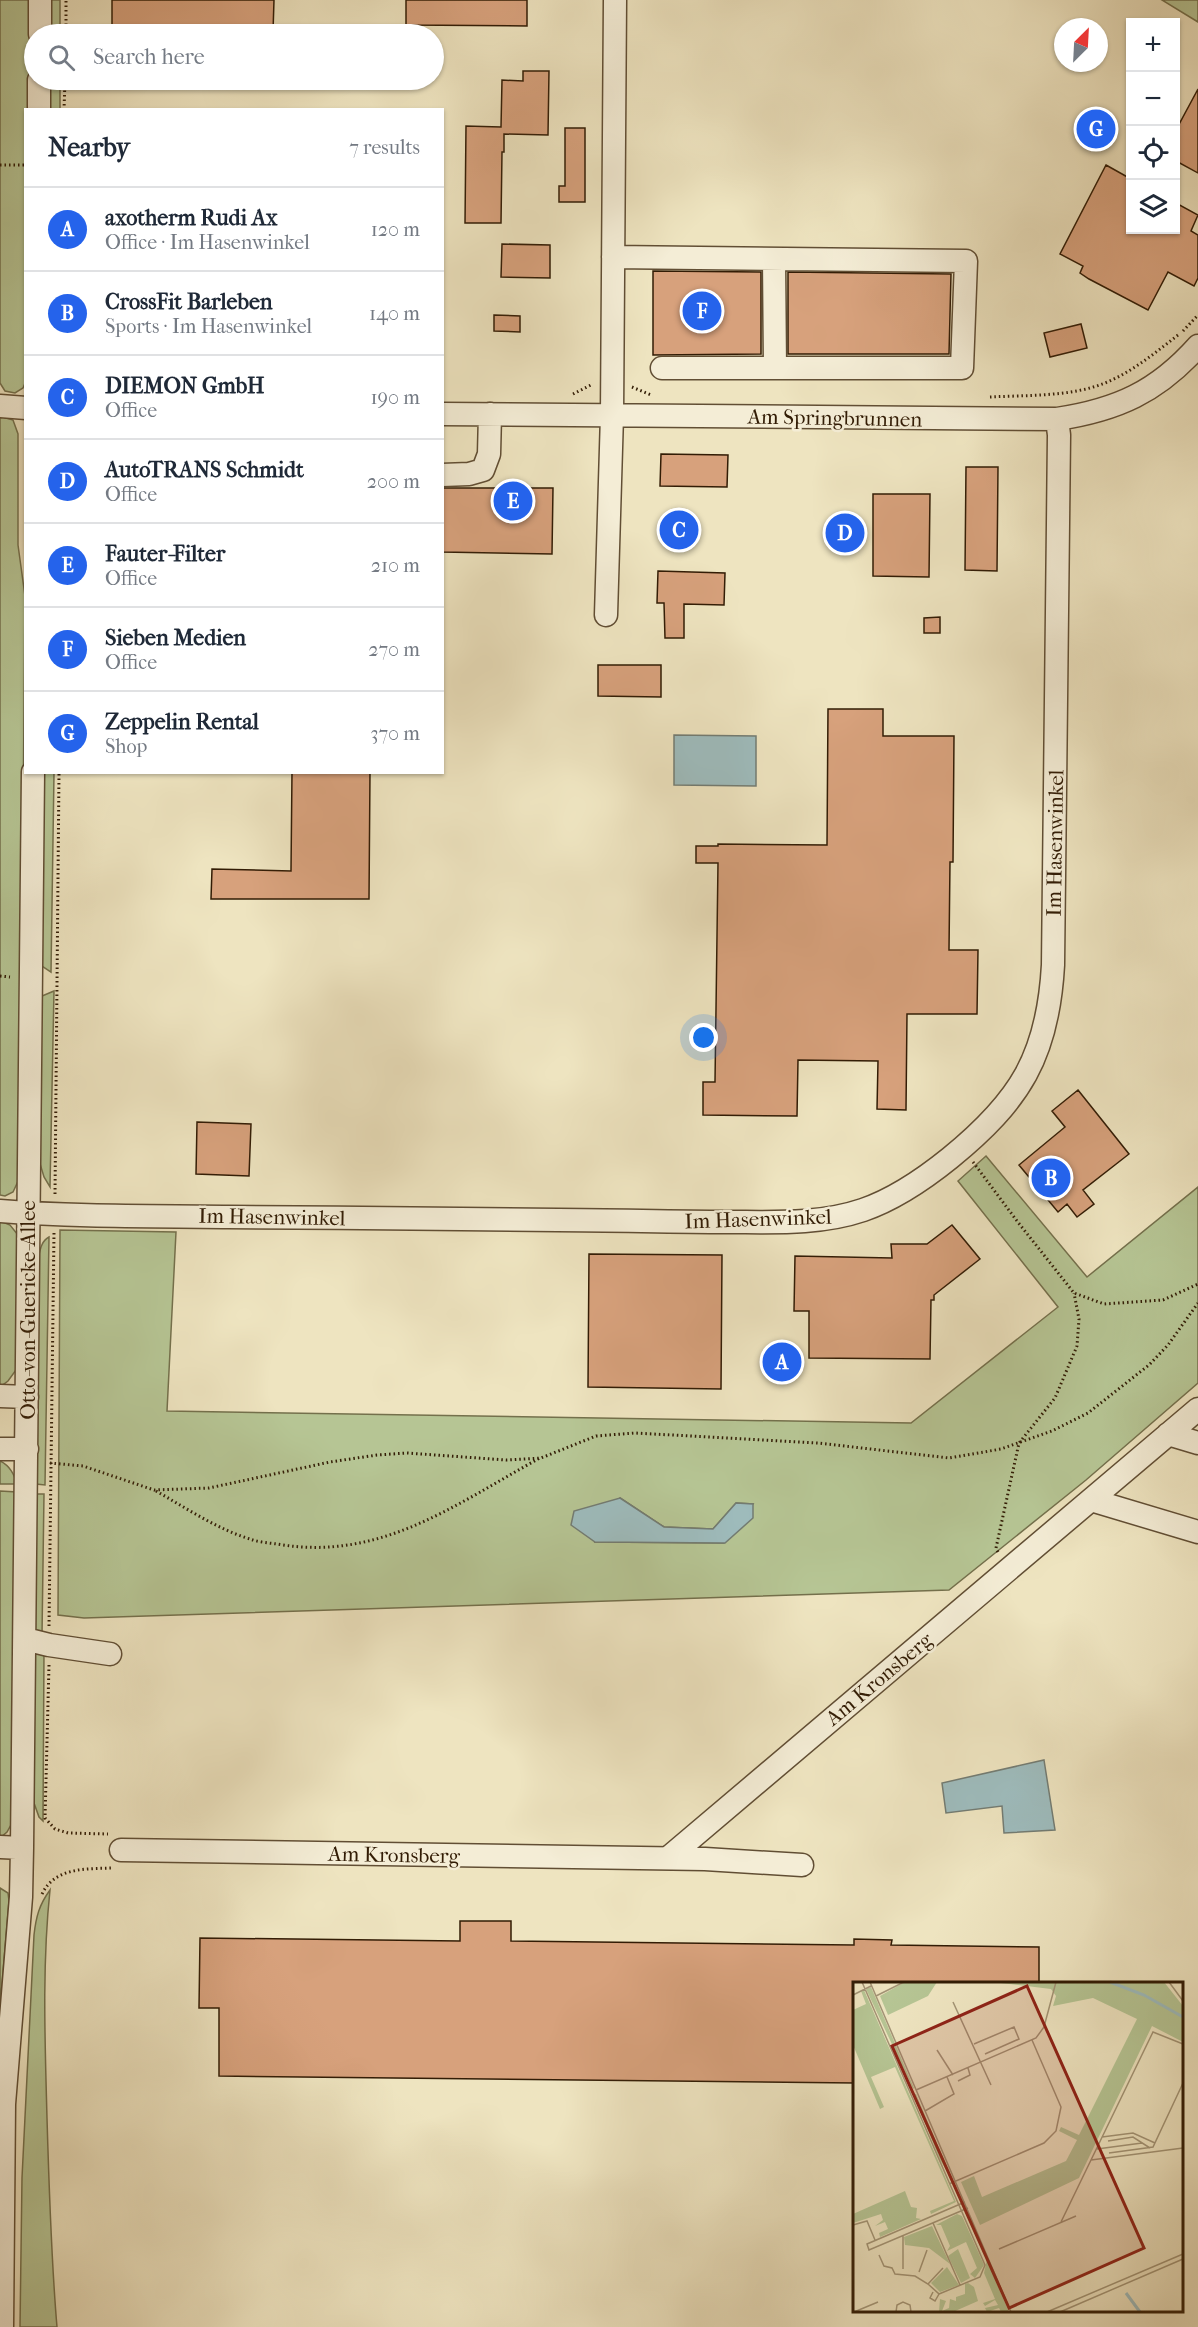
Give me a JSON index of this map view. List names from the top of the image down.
{
  "streets": {
    "street": [
      "Am Springbrunnen",
      "Im Hasenwinkel",
      "Otto-von-Guericke-Allee",
      "Am Kronsberg"
    ]
  },
  "crossings": [
    ["Am Springbrunnen", "Im Hasenwinkel"],
    ["Im Hasenwinkel", "Otto-von-Guericke-Allee"]
  ],
  "north": "top right",
  "page": {
    "map_buttons": ["+", "−"],
    "search": "Search here",
    "pins": [
      "G",
      "F",
      "E",
      "C",
      "D",
      "B",
      "A"
    ],
    "heading": ["Nearby", "7 results"],
    "list": [
      {
        "mark": "A",
        "name": "axotherm Rudi Ax",
        "note": "Office · Im Hasenwinkel",
        "value": "120 m"
      },
      {
        "mark": "B",
        "name": "CrossFit Barleben",
        "note": "Sports · Im Hasenwinkel",
        "value": "140 m"
      },
      {
        "mark": "C",
        "name": "DIEMON GmbH",
        "note": "Office",
        "value": "190 m"
      },
      {
        "mark": "D",
        "name": "AutoTRANS Schmidt",
        "note": "Office",
        "value": "200 m"
      },
      {
        "mark": "E",
        "name": "Fauter-Filter",
        "note": "Office",
        "value": "210 m"
      },
      {
        "mark": "F",
        "name": "Sieben Medien",
        "note": "Office",
        "value": "270 m"
      },
      {
        "mark": "G",
        "name": "Zeppelin Rental",
        "note": "Shop",
        "value": "370 m"
      }
    ]
  }
}
